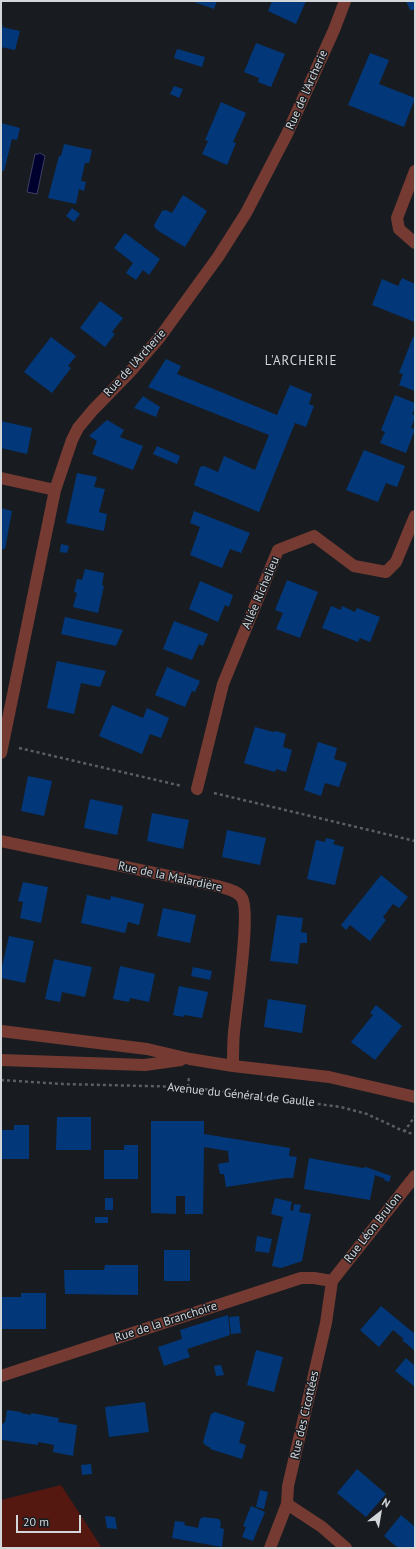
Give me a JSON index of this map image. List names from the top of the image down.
{
  "streets": {
    "street": [
      "Rue de l'Archerie",
      "Allée Richelieu",
      "Rue de la Malardière",
      "Rue Léon Brulon",
      "Rue de la Branchoire",
      "Rue des Cicottées"
    ],
    "path": ["Avenue du Général de Gaulle"]
  },
  "crossings": [
    ["Rue Léon Brulon", "Rue de la Branchoire"],
    ["Rue Léon Brulon", "Rue des Cicottées"],
    ["Rue de la Branchoire", "Rue des Cicottées"]
  ],
  "districts": ["L'ARCHERIE"],
  "scale_bar": "20 m",
  "north": "top right"
}
